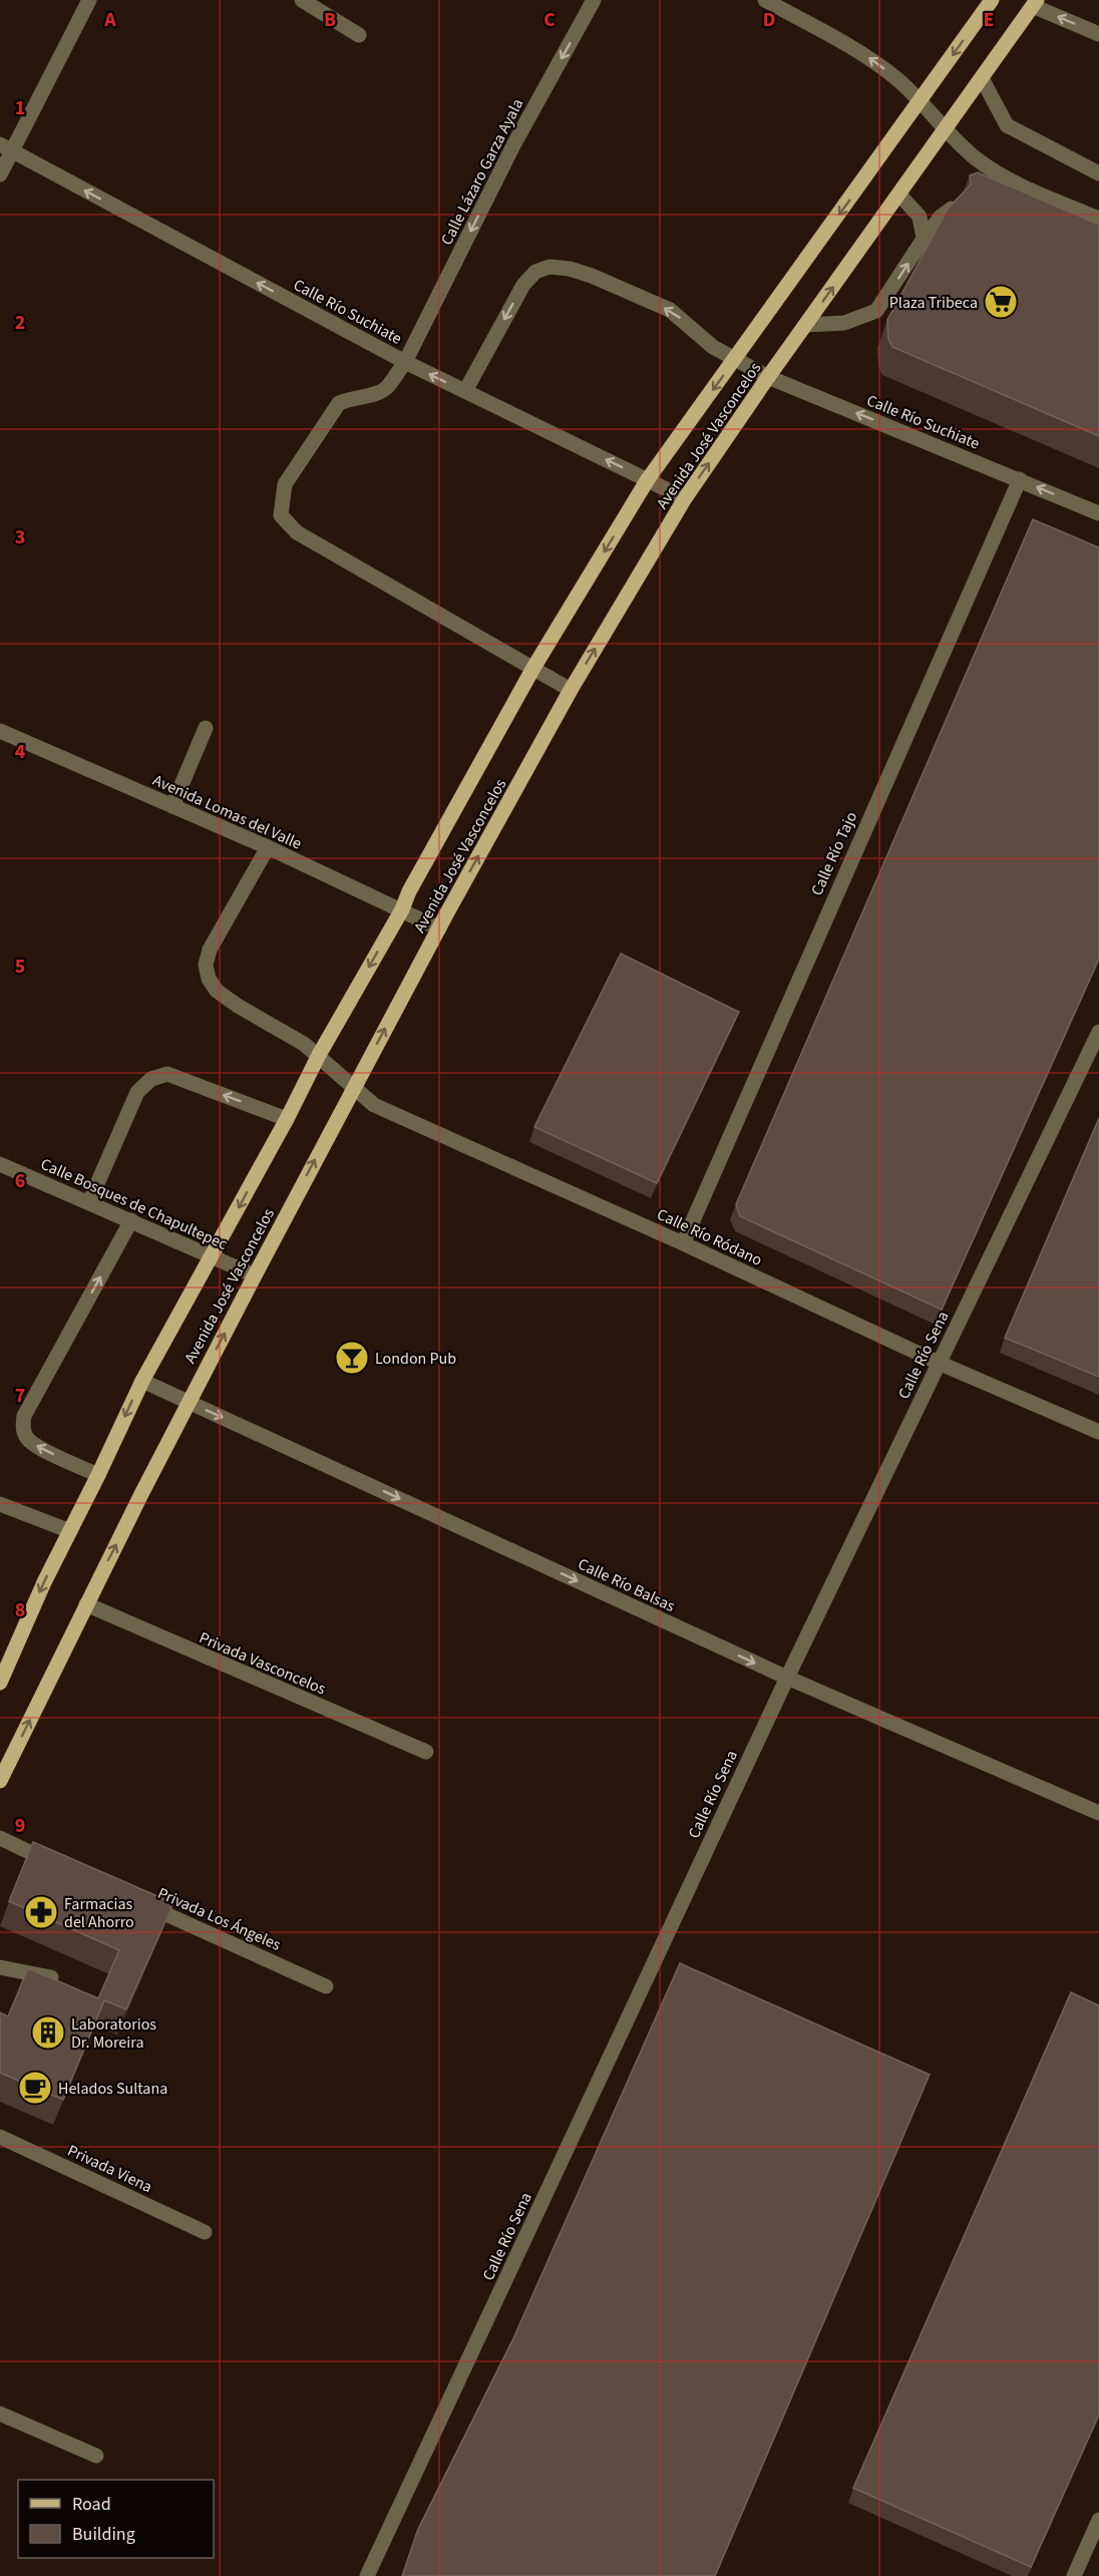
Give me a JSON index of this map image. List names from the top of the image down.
{
  "streets": {
    "main road": ["Avenida José Vasconcelos"],
    "street": [
      "Calle Lázaro Garza Ayala",
      "Calle Río Suchiate",
      "Avenida Lomas del Valle",
      "Calle Río Tajo",
      "Calle Bosques de Chapultepec",
      "Calle Río Ródano",
      "Calle Río Sena",
      "Calle Río Balsas",
      "Privada Vasconcelos",
      "Privada Los Ángeles",
      "Privada Viena"
    ]
  },
  "crossings": [
    ["Calle Lázaro Garza Ayala", "Calle Río Suchiate"],
    ["Calle Lázaro Garza Ayala", "Avenida José Vasconcelos"],
    ["Calle Río Suchiate", "Avenida José Vasconcelos"],
    ["Calle Río Suchiate", "Calle Río Tajo"],
    ["Avenida José Vasconcelos", "Avenida Lomas del Valle"],
    ["Avenida José Vasconcelos", "Calle Bosques de Chapultepec"],
    ["Avenida José Vasconcelos", "Calle Río Ródano"],
    ["Avenida José Vasconcelos", "Calle Río Balsas"],
    ["Avenida José Vasconcelos", "Privada Vasconcelos"],
    ["Avenida Lomas del Valle", "Calle Río Ródano"],
    ["Calle Río Tajo", "Calle Río Ródano"],
    ["Calle Río Ródano", "Calle Río Sena"],
    ["Calle Río Sena", "Calle Río Balsas"]
  ],
  "one_way": ["Calle Lázaro Garza Ayala", "Calle Río Suchiate", "Calle Río Balsas"],
  "places": {
    "supermarket": ["Plaza Tribeca"],
    "bar": ["London Pub"],
    "pharmacy": ["Farmacias del Ahorro"],
    "building": ["Laboratorios Dr. Moreira"],
    "cafe": ["Helados Sultana"]
  },
  "legend": ["Road", "Building"],
  "grid": {
    "columns": [
      "A",
      "B",
      "C",
      "D",
      "E"
    ],
    "rows": [
      "1",
      "2",
      "3",
      "4",
      "5",
      "6",
      "7",
      "8",
      "9"
    ]
  }
}
